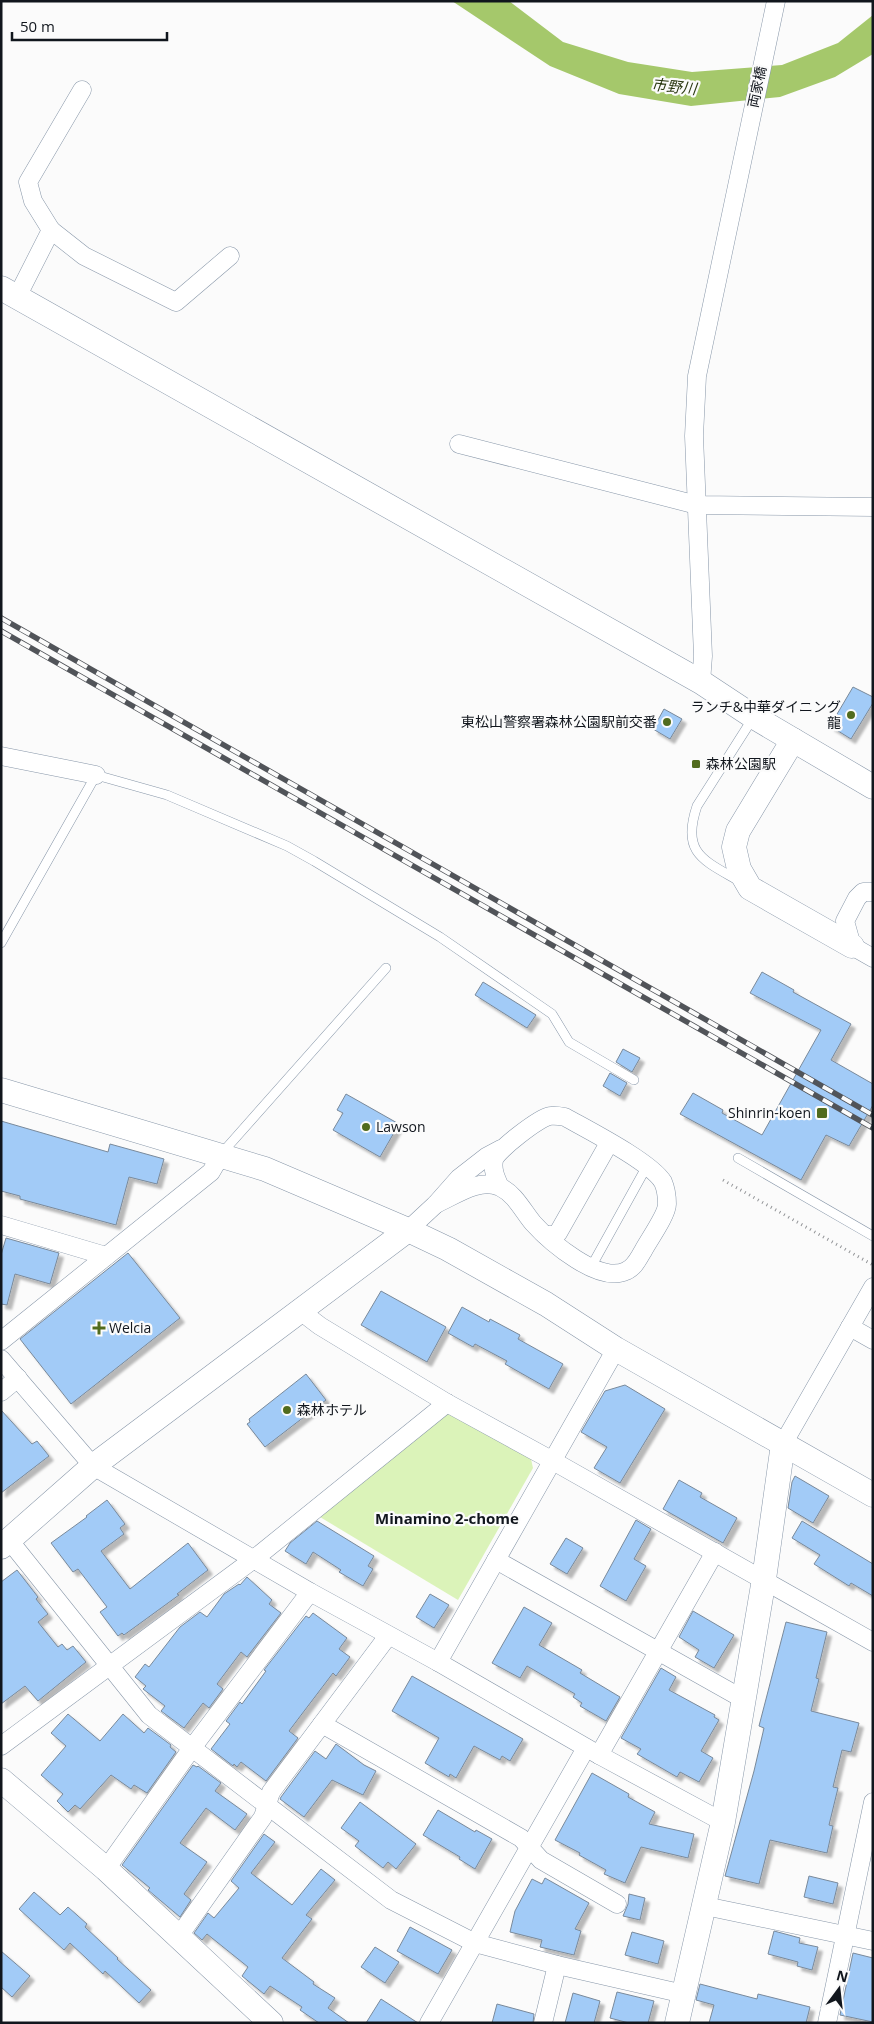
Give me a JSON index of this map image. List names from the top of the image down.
{
  "streets": {
    "street": ["両家橋"]
  },
  "districts": ["Minamino 2-chome"],
  "water": ["市野川"],
  "places": {
    "other": [
      "ランチ&中華ダイニング 龍",
      "東松山警察署森林公園駅前交番",
      "Lawson",
      "森林ホテル"
    ],
    "transit": ["森林公園駅", "Shinrin-koen"],
    "health": ["Welcia"]
  },
  "scale_bar": "50 m",
  "north": "top"
}
